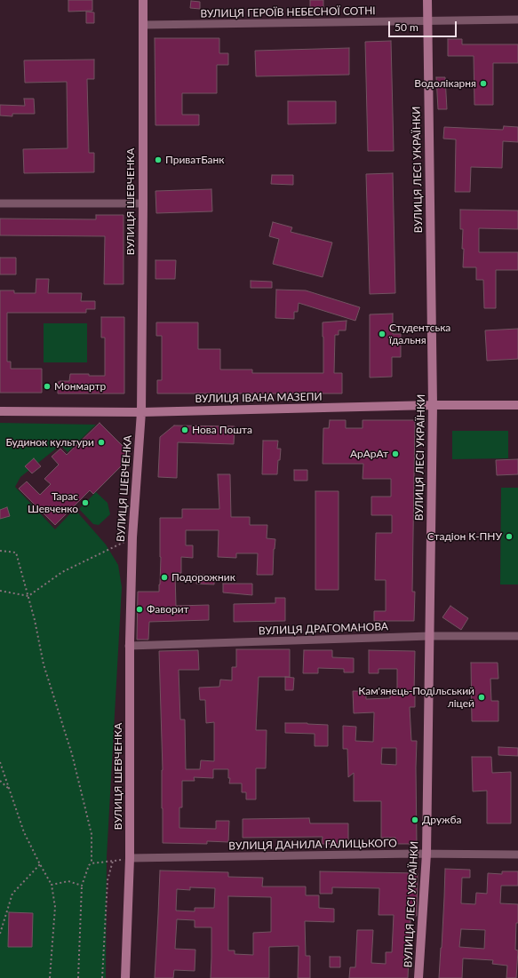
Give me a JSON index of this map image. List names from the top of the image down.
{
  "streets": {
    "street": [
      "ВУЛИЦЯ ГЕРОЇВ НЕБЕСНОЇ СОТНІ",
      "ВУЛИЦЯ ЛЕСІ УКРАЇНКИ",
      "ВУЛИЦЯ ШЕВЧЕНКА",
      "ВУЛИЦЯ ІВАНА МАЗЕПИ",
      "ВУЛИЦЯ ДРАГОМАНОВА",
      "ВУЛИЦЯ ДАНИЛА ГАЛИЦЬКОГО"
    ]
  },
  "crossings": [
    ["ВУЛИЦЯ ГЕРОЇВ НЕБЕСНОЇ СОТНІ", "ВУЛИЦЯ ЛЕСІ УКРАЇНКИ"],
    ["ВУЛИЦЯ ГЕРОЇВ НЕБЕСНОЇ СОТНІ", "ВУЛИЦЯ ШЕВЧЕНКА"],
    ["ВУЛИЦЯ ЛЕСІ УКРАЇНКИ", "ВУЛИЦЯ ІВАНА МАЗЕПИ"],
    ["ВУЛИЦЯ ЛЕСІ УКРАЇНКИ", "ВУЛИЦЯ ДРАГОМАНОВА"],
    ["ВУЛИЦЯ ЛЕСІ УКРАЇНКИ", "ВУЛИЦЯ ДАНИЛА ГАЛИЦЬКОГО"],
    ["ВУЛИЦЯ ШЕВЧЕНКА", "ВУЛИЦЯ ІВАНА МАЗЕПИ"],
    ["ВУЛИЦЯ ШЕВЧЕНКА", "ВУЛИЦЯ ДРАГОМАНОВА"],
    ["ВУЛИЦЯ ШЕВЧЕНКА", "ВУЛИЦЯ ДАНИЛА ГАЛИЦЬКОГО"]
  ],
  "places": [
    "Водолікарня",
    "ПриватБанк",
    "Студентська їдальня",
    "Монмартр",
    "Нова Пошта",
    "Будинок культури",
    "АрАрАт",
    "Тарас Шевченко",
    "Стадіон К-ПНУ",
    "Подорожник",
    "Фаворит",
    "Кам'янець-Подільський ліцей",
    "Дружба"
  ],
  "scale_bar": "50 m"
}
